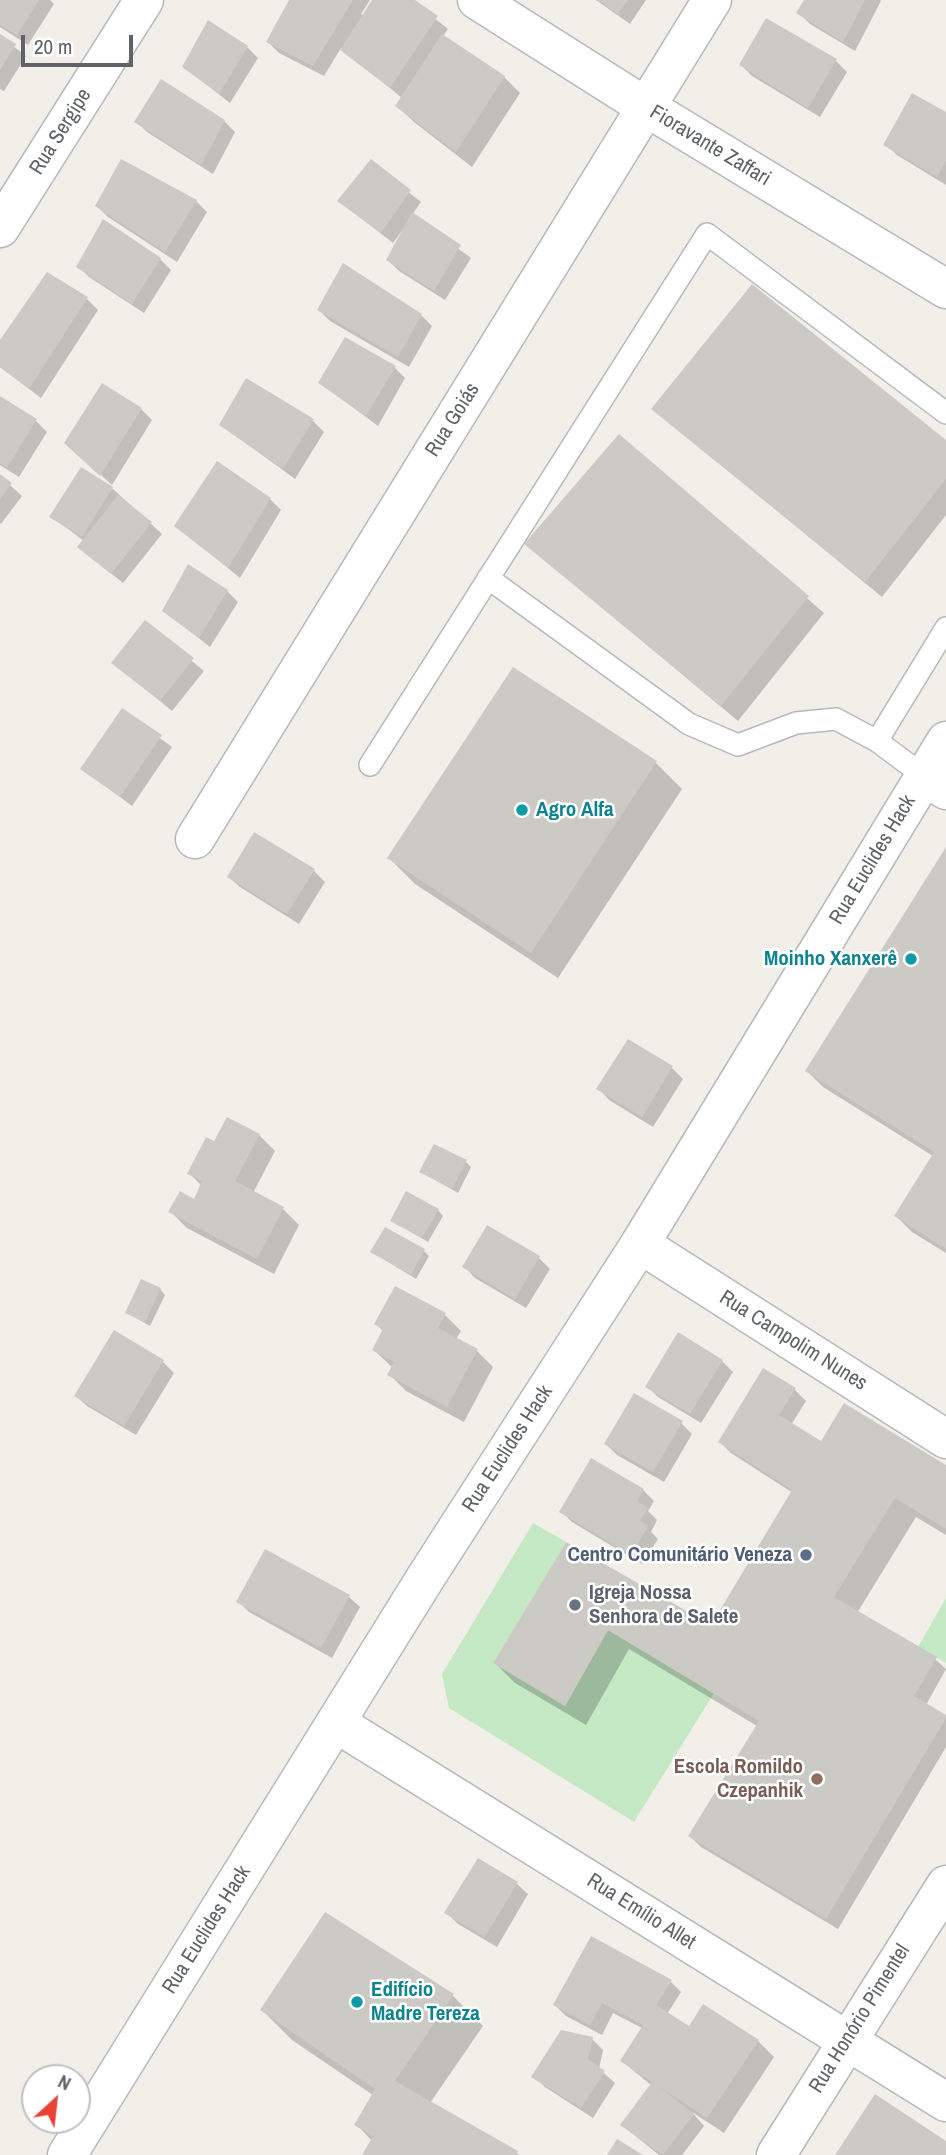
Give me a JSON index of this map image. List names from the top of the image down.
{
  "streets": {
    "street": [
      "Rua Sergipe",
      "Fioravante Zaffari",
      "Rua Goiás",
      "Rua Euclides Hack",
      "Rua Campolim Nunes",
      "Rua Emílio Allet",
      "Rua Honório Pimentel"
    ]
  },
  "crossings": [
    ["Fioravante Zaffari", "Rua Goiás"],
    ["Rua Euclides Hack", "Rua Campolim Nunes"],
    ["Rua Euclides Hack", "Rua Emílio Allet"],
    ["Rua Emílio Allet", "Rua Honório Pimentel"]
  ],
  "places": [
    "Agro Alfa",
    "Moinho Xanxerê",
    "Centro Comunitário Veneza",
    "Igreja Nossa Senhora de Salete",
    "Escola Romildo Czepanhik",
    "Edifício Madre Tereza"
  ],
  "scale_bar": "20 m",
  "north": "top right"
}
